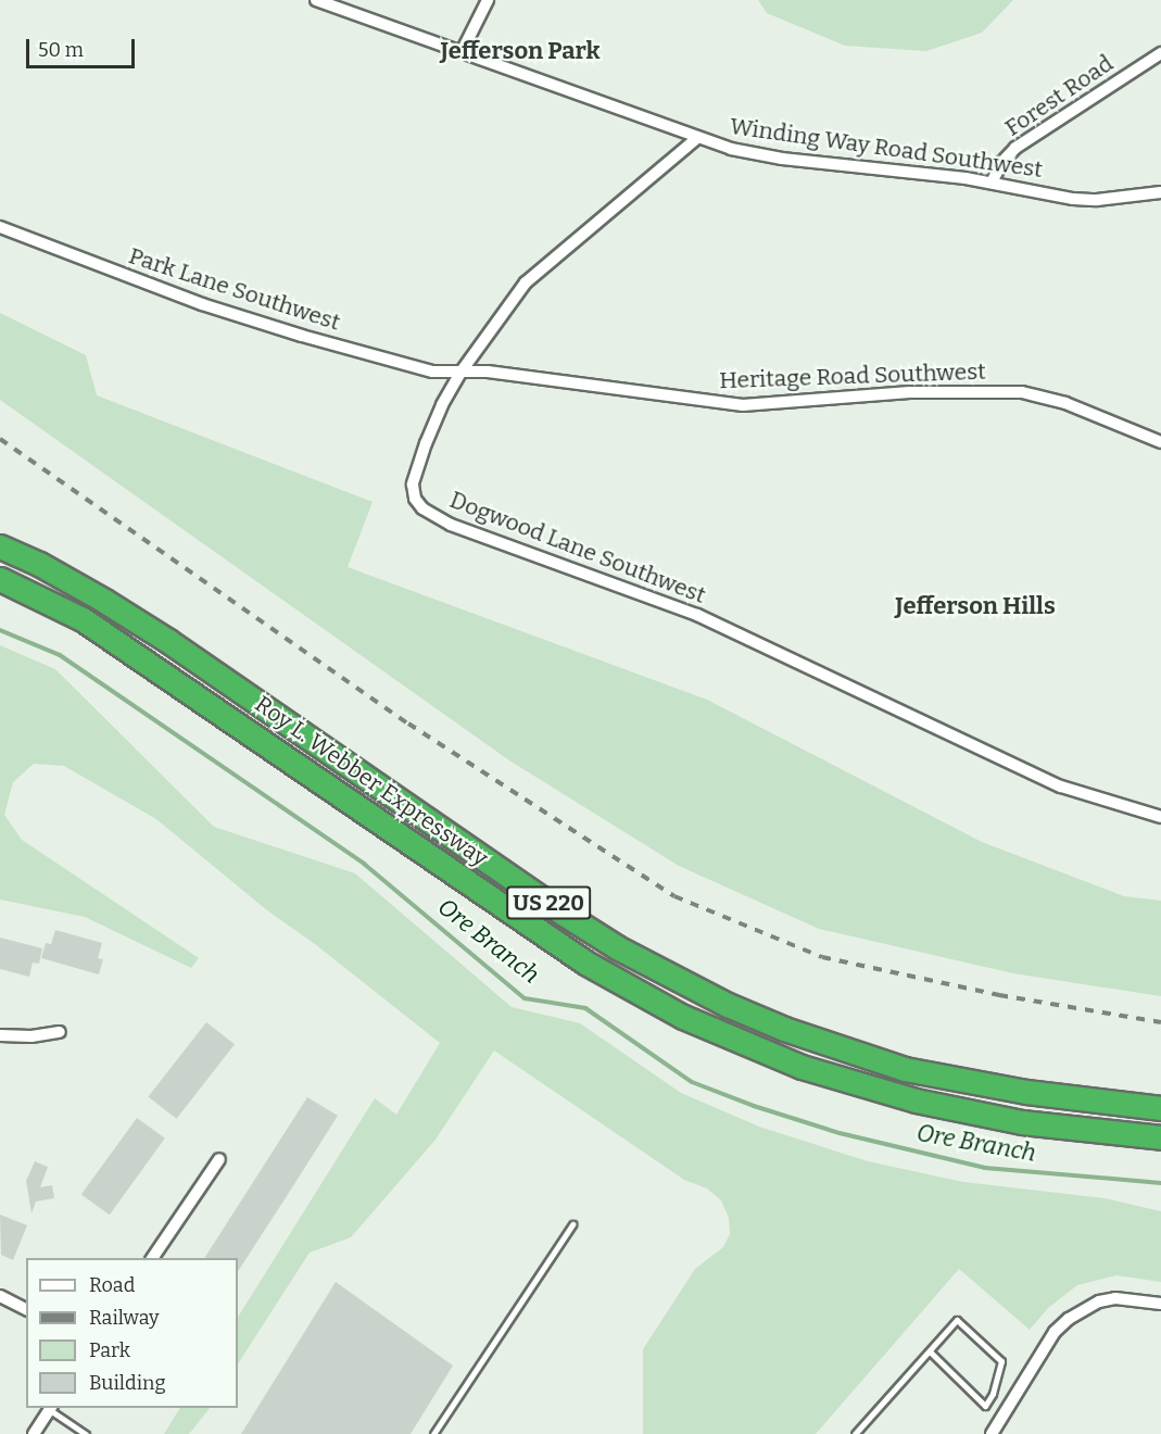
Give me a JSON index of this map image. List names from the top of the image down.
{
  "streets": {
    "highway": ["Roy L. Webber Expressway", "US 220"],
    "street": [
      "Forest Road",
      "Winding Way Road Southwest",
      "Park Lane Southwest",
      "Heritage Road Southwest",
      "Dogwood Lane Southwest"
    ]
  },
  "crossings": [
    ["Forest Road", "Winding Way Road Southwest"],
    ["Winding Way Road Southwest", "Dogwood Lane Southwest"],
    ["Park Lane Southwest", "Heritage Road Southwest"],
    ["Park Lane Southwest", "Dogwood Lane Southwest"],
    ["Heritage Road Southwest", "Dogwood Lane Southwest"]
  ],
  "districts": ["Jefferson Park", "Jefferson Hills"],
  "water": ["Ore Branch"],
  "legend": [
    "Road",
    "Railway",
    "Park",
    "Building"
  ],
  "scale_bar": "50 m"
}
